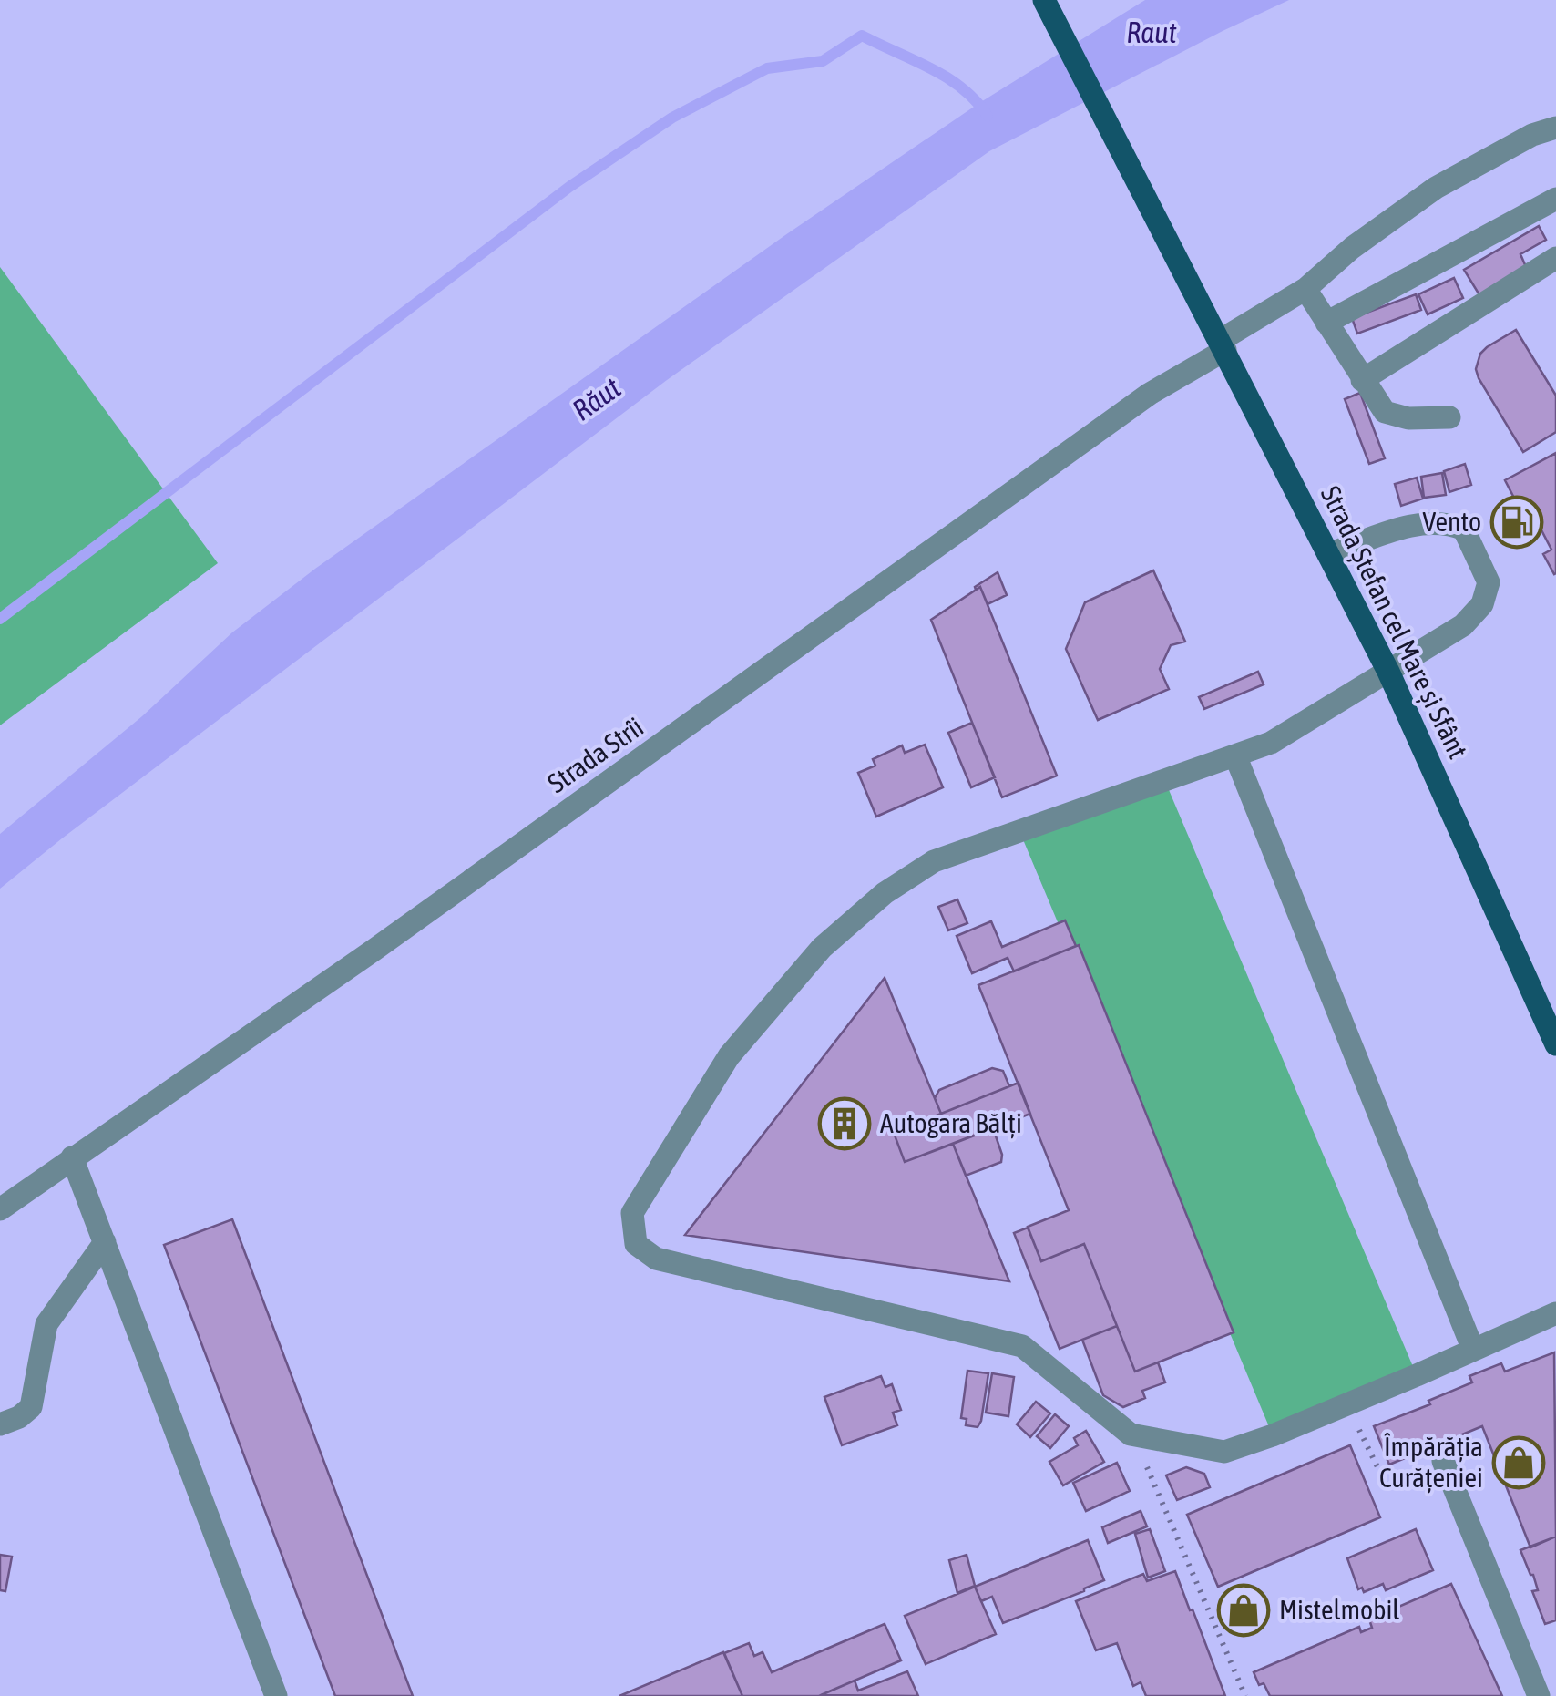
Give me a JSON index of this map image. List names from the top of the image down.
{
  "streets": {
    "main road": ["Strada Ștefan cel Mare și Sfânt"],
    "street": ["Strada Strîi"]
  },
  "crossings": [
    ["Strada Ștefan cel Mare și Sfânt", "Strada Strîi"]
  ],
  "water": ["Raut", "Răut"],
  "places": {
    "fuel station": ["Vento"],
    "building": ["Autogara Bălți"],
    "shop": ["Împărăția Curățeniei", "Mistelmobil"]
  }
}
